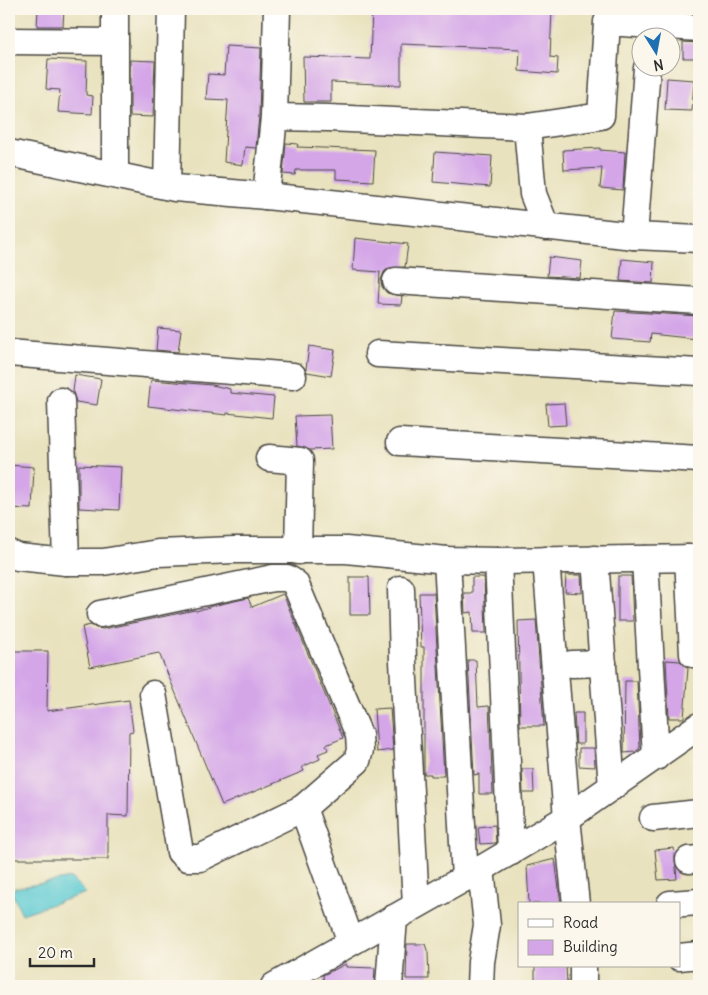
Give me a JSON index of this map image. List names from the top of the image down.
{
  "legend": ["Road", "Building"],
  "scale_bar": "20 m",
  "north": "bottom"
}
